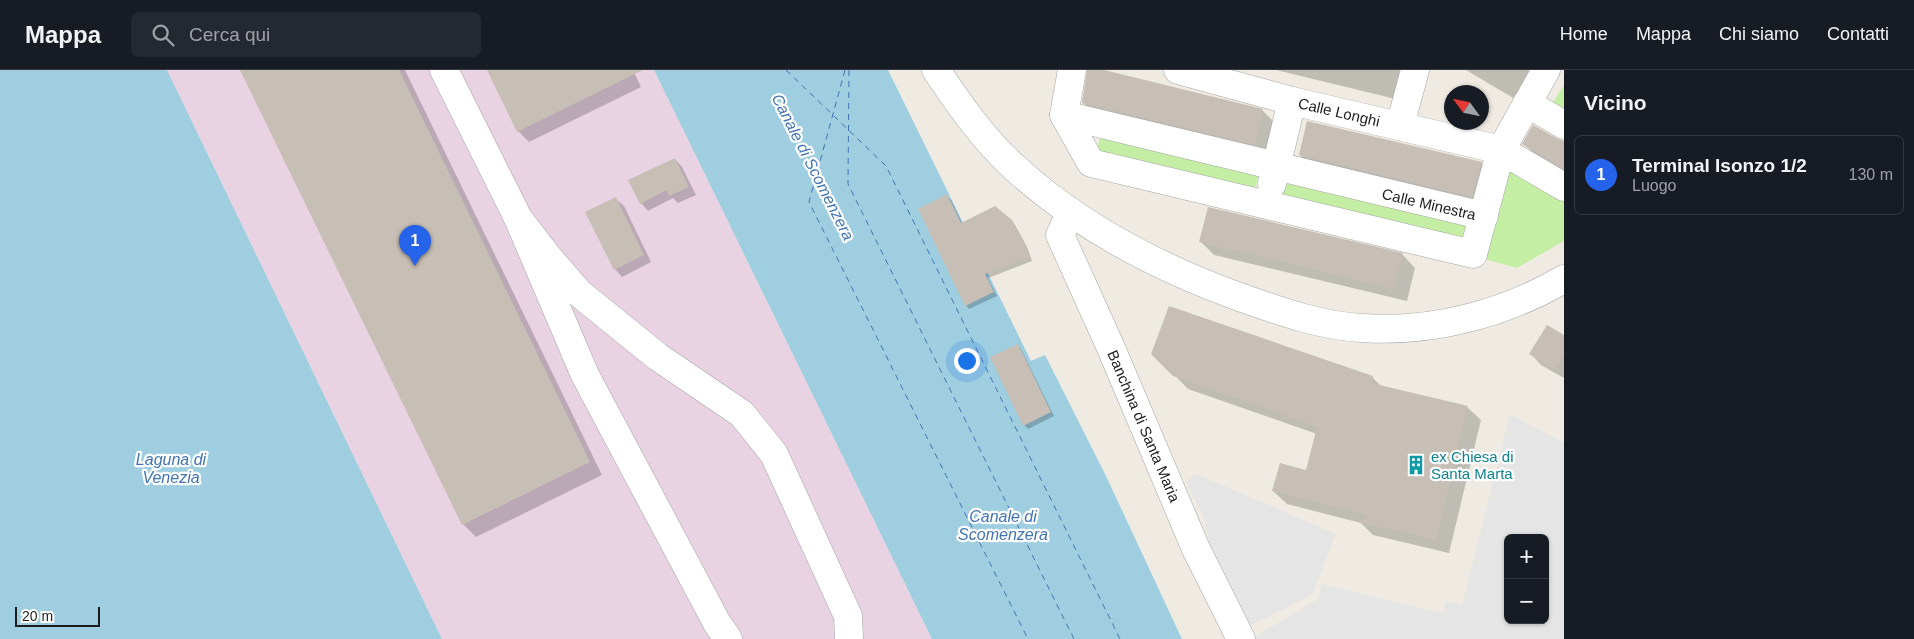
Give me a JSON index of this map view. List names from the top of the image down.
{
  "streets": {
    "street": ["Calle Longhi", "Calle Minestra", "Banchina di Santa Maria"]
  },
  "water": ["Canale di Scomenzera", "Laguna di Venezia"],
  "places": {
    "building": ["ex Chiesa di Santa Marta"]
  },
  "scale_bar": "20 m",
  "north": "top left",
  "page": {
    "header": "Mappa",
    "search": "Cerca qui",
    "nav": [
      "Home",
      "Mappa",
      "Chi siamo",
      "Contatti"
    ],
    "heading": "Vicino",
    "list": [
      {
        "mark": "1",
        "name": "Terminal Isonzo 1/2",
        "note": "Luogo",
        "value": "130 m"
      }
    ],
    "pins": "1",
    "map_buttons": ["+", "−"],
    "scale": "20 m"
  }
}
